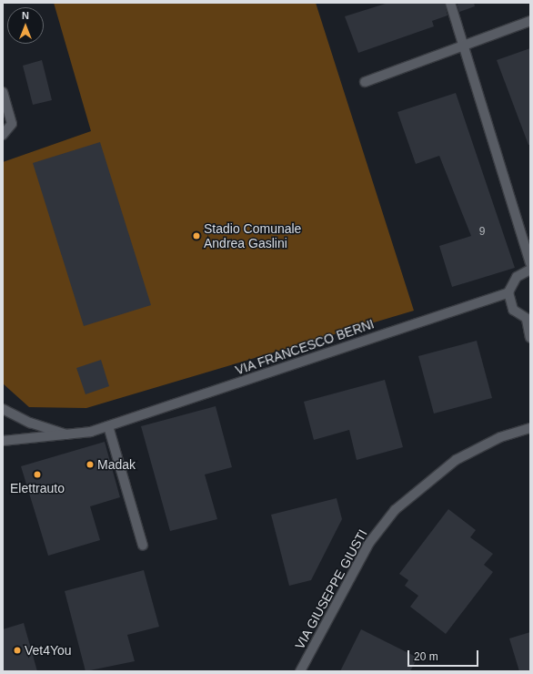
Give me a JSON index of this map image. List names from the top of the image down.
{
  "streets": {
    "street": ["VIA FRANCESCO BERNI", "VIA GIUSEPPE GIUSTI"]
  },
  "places": [
    "Stadio Comunale Andrea Gaslini",
    "Madak",
    "Elettrauto",
    "Vet4You"
  ],
  "house_numbers": ["9"],
  "scale_bar": "20 m",
  "north": "top"
}
